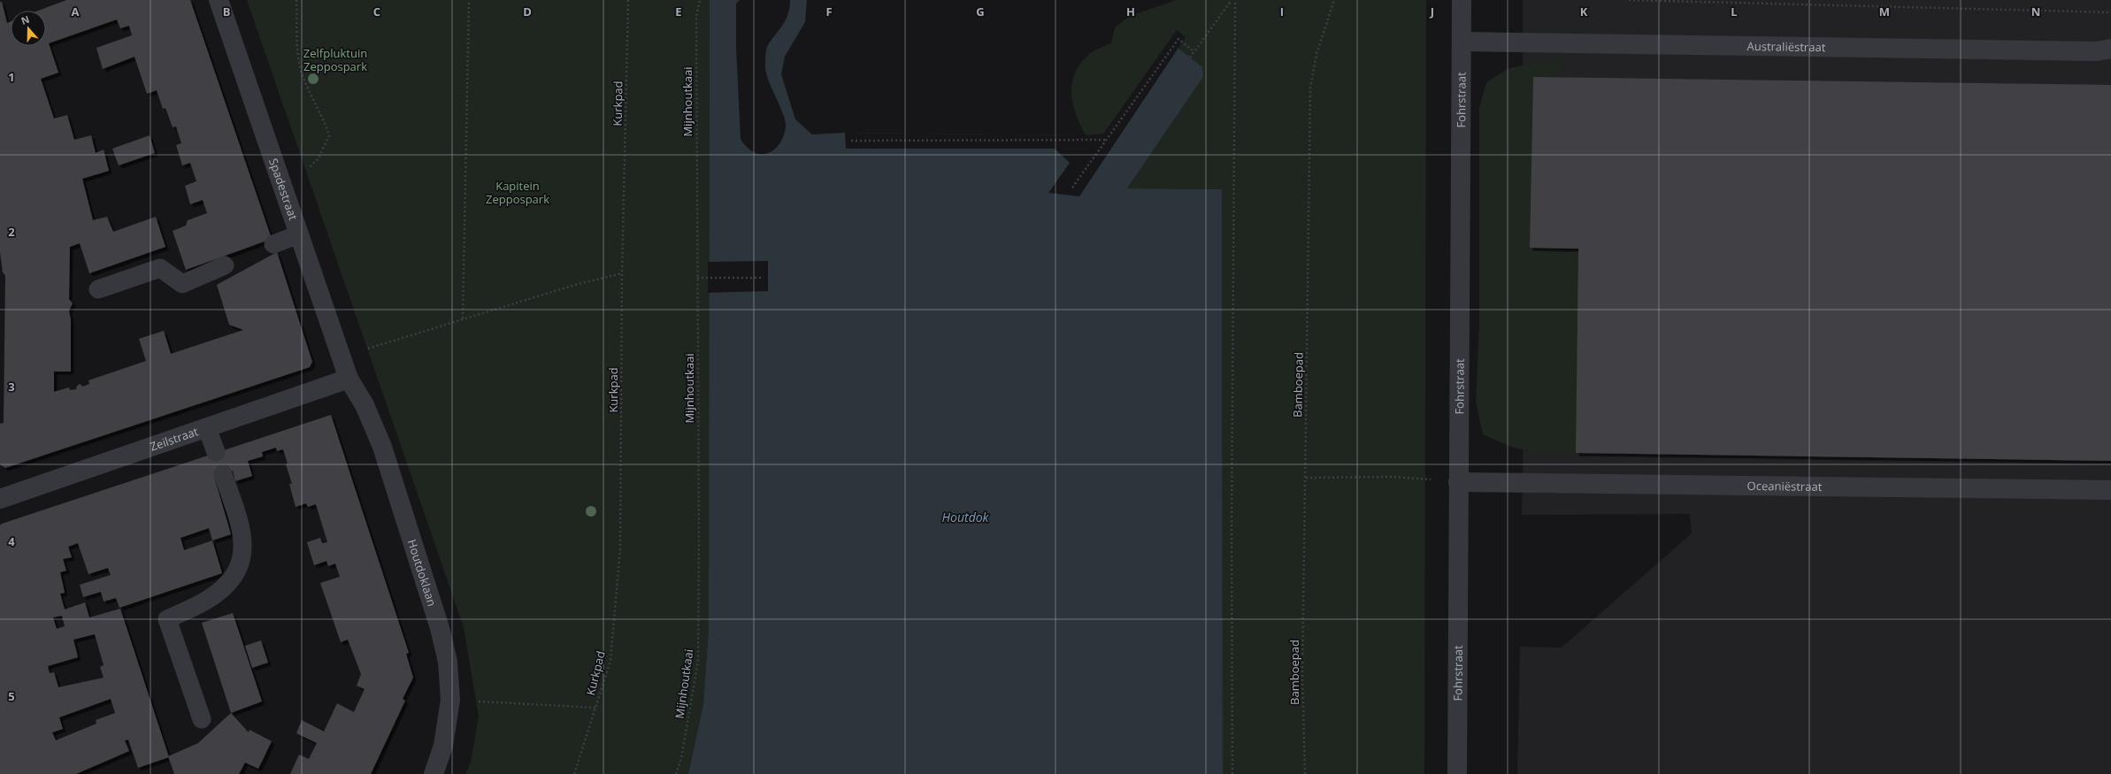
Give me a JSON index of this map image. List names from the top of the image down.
{
  "streets": {
    "street": [
      "Australiëstraat",
      "Fohrstraat",
      "Spadestraat",
      "Zeilstraat",
      "Oceaniëstraat",
      "Houtdoklaan"
    ],
    "path": ["Mijnhoutkaai", "Kurkpad", "Bamboepad"]
  },
  "crossings": [
    ["Australiëstraat", "Fohrstraat"],
    ["Fohrstraat", "Oceaniëstraat"],
    ["Spadestraat", "Zeilstraat"],
    ["Spadestraat", "Houtdoklaan"],
    ["Zeilstraat", "Houtdoklaan"]
  ],
  "water": ["Houtdok"],
  "parks": ["Zelfpluktuin Zeppospark", "Kapitein Zeppospark"],
  "north": "top",
  "grid": {
    "columns": [
      "A",
      "B",
      "C",
      "D",
      "E",
      "F",
      "G",
      "H",
      "I",
      "J",
      "K",
      "L",
      "M",
      "N"
    ],
    "rows": [
      "1",
      "2",
      "3",
      "4",
      "5"
    ]
  }
}
